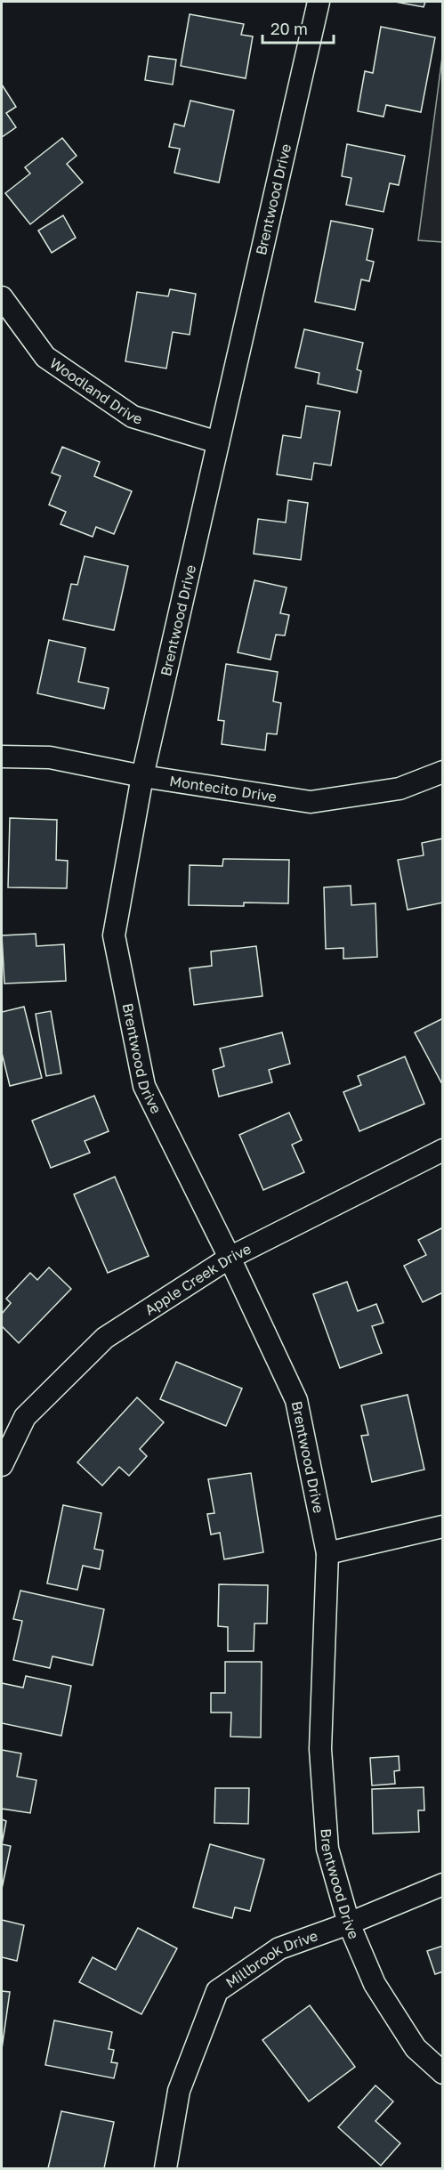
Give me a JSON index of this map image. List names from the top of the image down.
{
  "streets": {
    "street": [
      "Brentwood Drive",
      "Woodland Drive",
      "Montecito Drive",
      "Apple Creek Drive",
      "Millbrook Drive"
    ]
  },
  "crossings": [
    ["Brentwood Drive", "Woodland Drive"],
    ["Brentwood Drive", "Montecito Drive"],
    ["Brentwood Drive", "Apple Creek Drive"],
    ["Brentwood Drive", "Millbrook Drive"]
  ],
  "scale_bar": "20 m"
}
